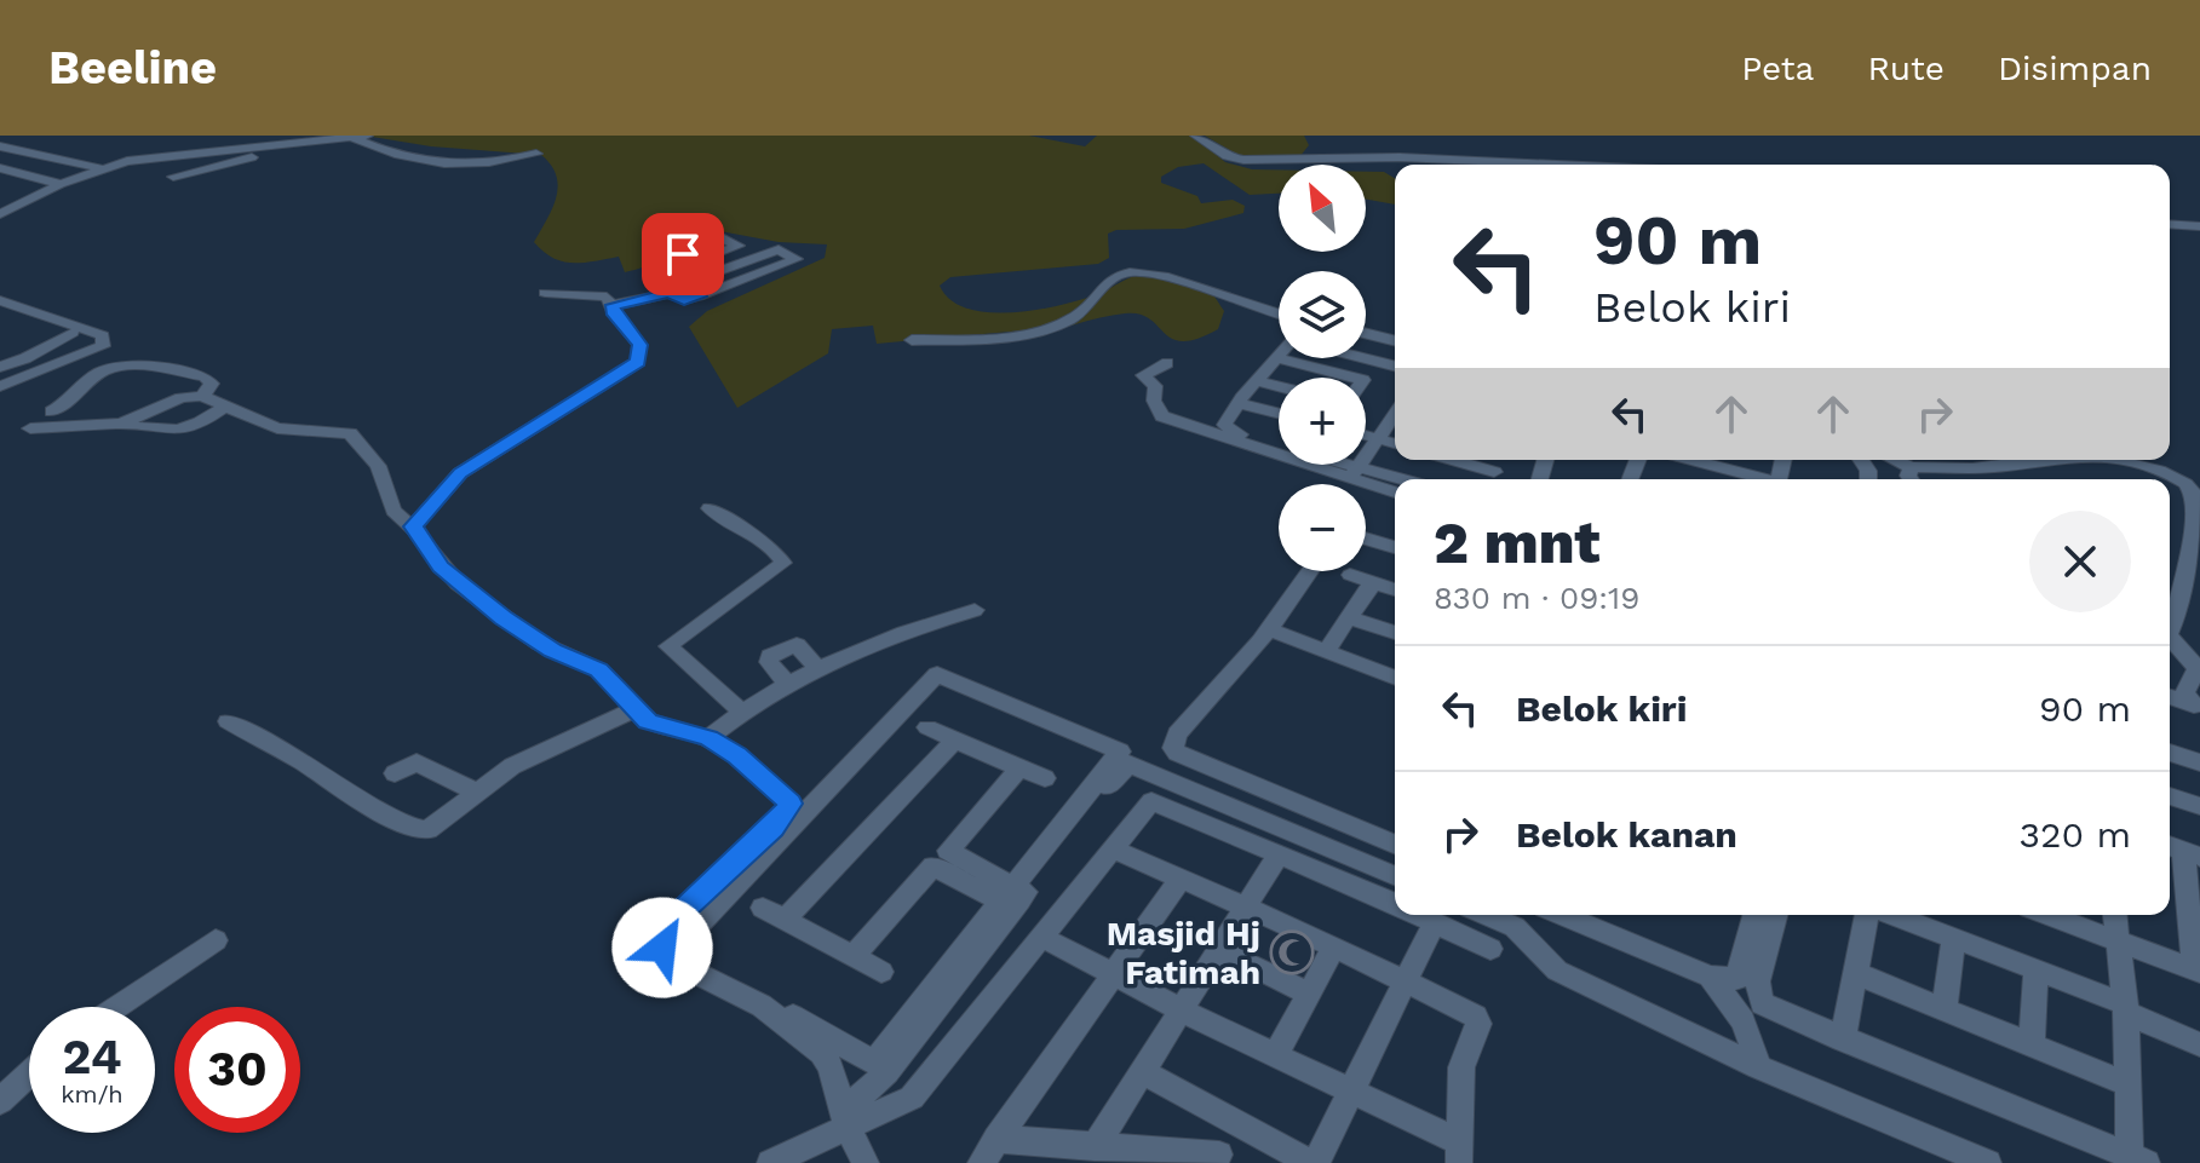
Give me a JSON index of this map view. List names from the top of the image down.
{
  "places": {
    "mosque": ["Masjid Hj Fatimah"]
  },
  "north": "top left",
  "page": {
    "header": "Beeline",
    "nav": ["Peta", "Rute", "Disimpan"],
    "map_buttons": ["+", "−"],
    "turn": ["90 m", "Belok kiri"],
    "heading": ["2 mnt", "830 m · 09:19"],
    "list": [
      {
        "name": "Belok kiri",
        "value": "90 m"
      },
      {
        "name": "Belok kanan",
        "value": "320 m"
      }
    ],
    "speed": "24 km/h",
    "limit": "30"
  }
}
